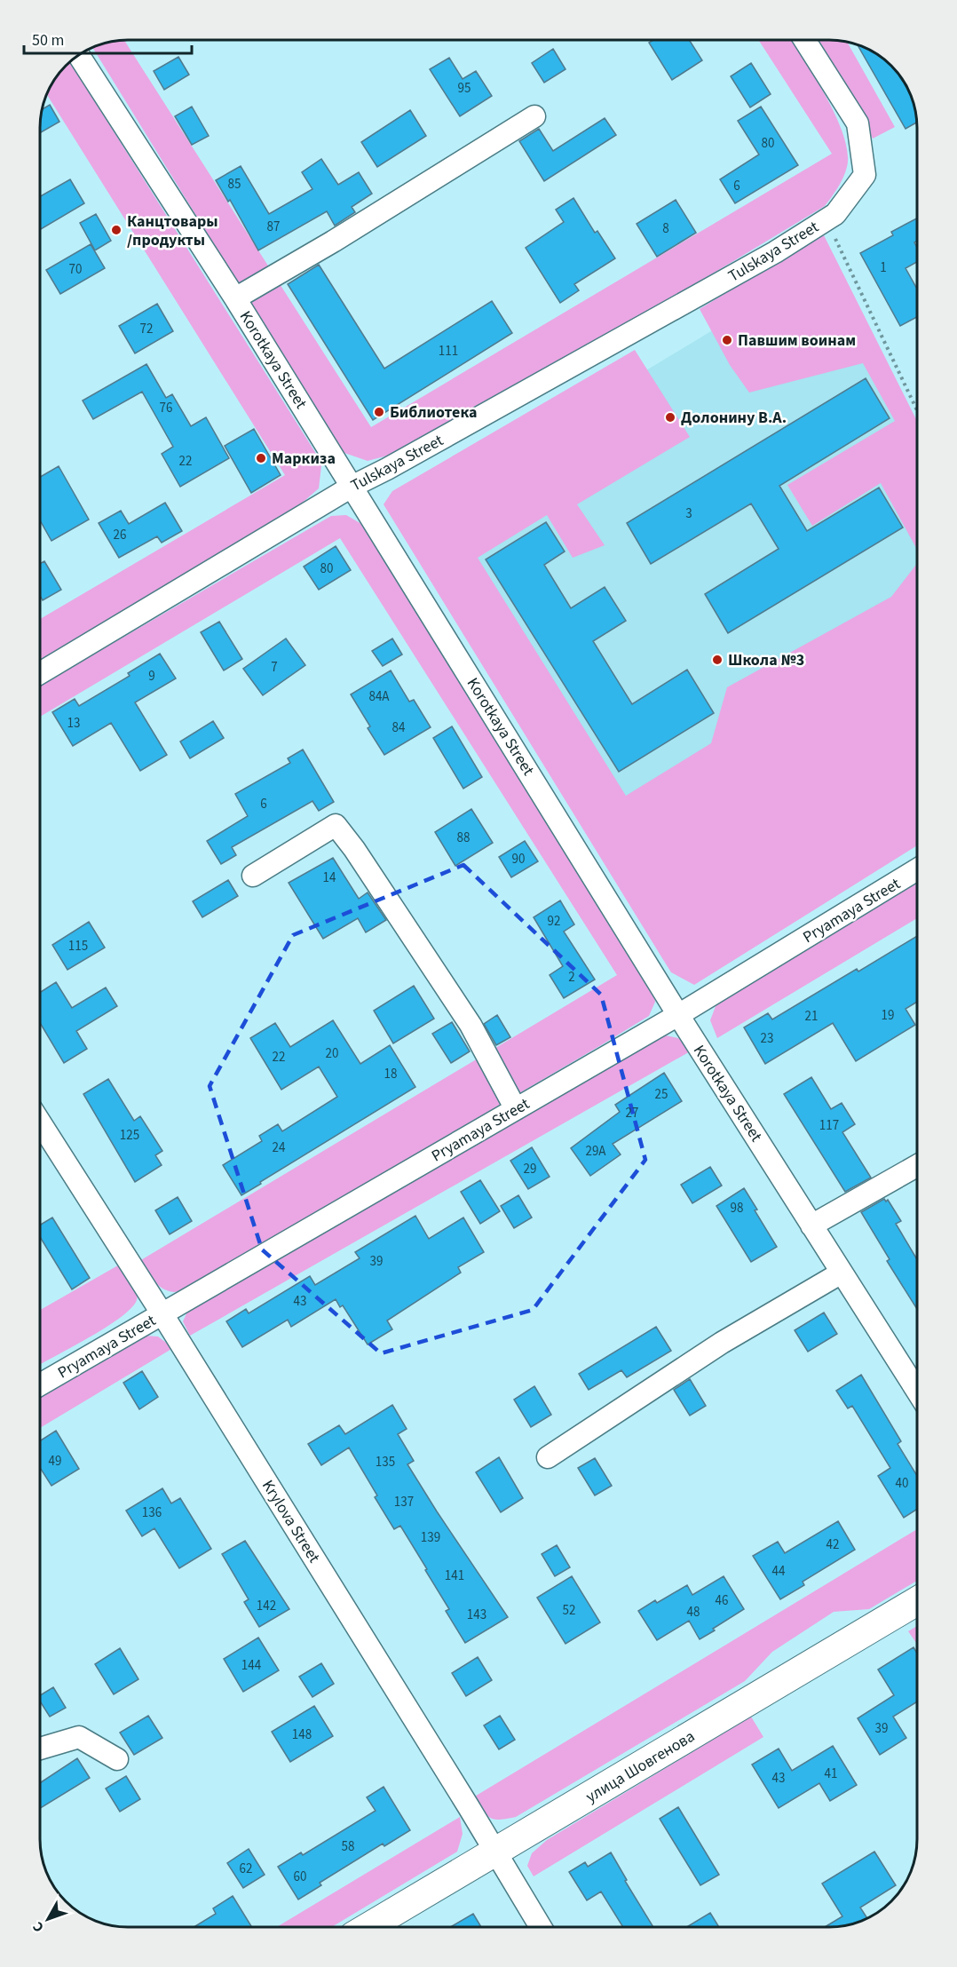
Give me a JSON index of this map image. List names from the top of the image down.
{
  "streets": {
    "main road": ["улица Шовгенова"],
    "street": [
      "Tulskaya Street",
      "Korotkaya Street",
      "Pryamaya Street",
      "Krylova Street"
    ]
  },
  "crossings": [
    ["Tulskaya Street", "Korotkaya Street"],
    ["Korotkaya Street", "Pryamaya Street"],
    ["Pryamaya Street", "Krylova Street"],
    ["Krylova Street", "улица Шовгенова"]
  ],
  "places": [
    "Канцтовары /продукты",
    "Павшим воинам",
    "Библиотека",
    "Долонину В.А.",
    "Маркиза",
    "Школа №3"
  ],
  "house_numbers": [
    "95",
    "80",
    "85",
    "6",
    "87",
    "8",
    "1",
    "70",
    "72",
    "111",
    "76",
    "22",
    "3",
    "26",
    "80",
    "7",
    "9",
    "84А",
    "13",
    "84",
    "6",
    "88",
    "90",
    "14",
    "92",
    "115",
    "2",
    "19",
    "21",
    "23",
    "20",
    "22",
    "18",
    "25",
    "27",
    "117",
    "125",
    "24",
    "29А",
    "29",
    "98",
    "39",
    "43",
    "49",
    "135",
    "40",
    "137",
    "136",
    "139",
    "42",
    "44",
    "141",
    "46",
    "142",
    "52",
    "48",
    "143",
    "144",
    "39",
    "148",
    "41",
    "43",
    "58",
    "62",
    "60"
  ],
  "scale_bar": "50 m",
  "north": "bottom left"
}
